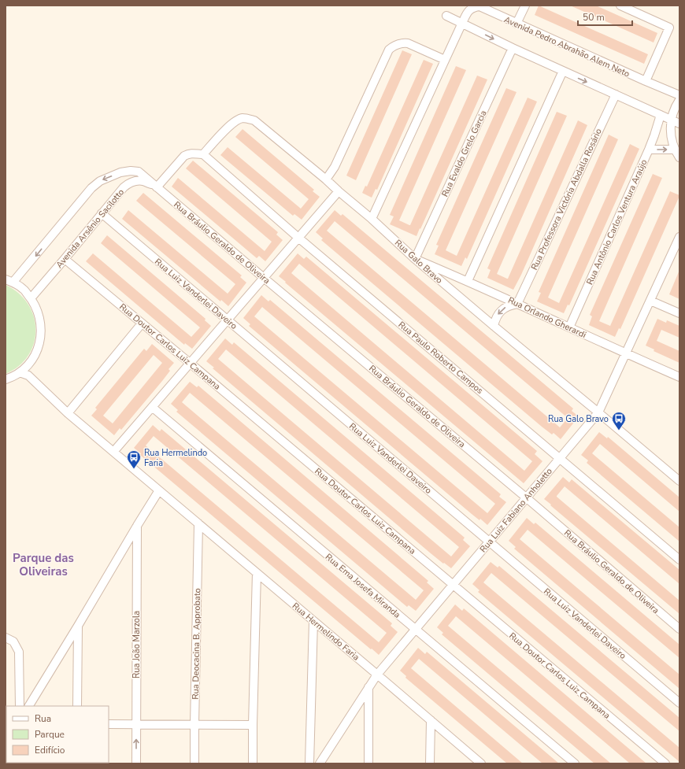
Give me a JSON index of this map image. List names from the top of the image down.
{
  "streets": {
    "street": [
      "Avenida Pedro Abrahão Alem Neto",
      "Rua Evaldo Grelo Garcia",
      "Rua Professora Victória Abdalla Rosário",
      "Rua Antônio Carlos Ventura Araújo",
      "Avenida Arsênio Sacilotto",
      "Rua Bráulio Geraldo de Oliveira",
      "Rua Galo Bravo",
      "Rua Luiz Vanderlei Daveiro",
      "Rua Orlando Gherardi",
      "Rua Doutor Carlos Luiz Campana",
      "Rua Paulo Roberto Campos",
      "Rua Luiz Fabiano Anholetto",
      "Rua Ema Josefa Miranda",
      "Rua Hermelindo Faria",
      "Rua Deocacina B. Approbato",
      "Rua João Marzola"
    ]
  },
  "crossings": [
    ["Avenida Pedro Abrahão Alem Neto", "Rua Galo Bravo"],
    ["Rua Evaldo Grelo Garcia", "Rua Galo Bravo"],
    ["Rua Evaldo Grelo Garcia", "Rua Orlando Gherardi"],
    ["Rua Professora Victória Abdalla Rosário", "Rua Orlando Gherardi"],
    ["Rua Antônio Carlos Ventura Araújo", "Rua Orlando Gherardi"],
    ["Avenida Arsênio Sacilotto", "Rua Bráulio Geraldo de Oliveira"],
    ["Avenida Arsênio Sacilotto", "Rua Luiz Vanderlei Daveiro"],
    ["Avenida Arsênio Sacilotto", "Rua Doutor Carlos Luiz Campana"],
    ["Rua Bráulio Geraldo de Oliveira", "Rua Luiz Fabiano Anholetto"],
    ["Rua Galo Bravo", "Rua Orlando Gherardi"],
    ["Rua Galo Bravo", "Rua Paulo Roberto Campos"],
    ["Rua Galo Bravo", "Rua Luiz Fabiano Anholetto"],
    ["Rua Luiz Vanderlei Daveiro", "Rua Luiz Fabiano Anholetto"],
    ["Rua Orlando Gherardi", "Rua Luiz Fabiano Anholetto"],
    ["Rua Doutor Carlos Luiz Campana", "Rua Luiz Fabiano Anholetto"],
    ["Rua Paulo Roberto Campos", "Rua Luiz Fabiano Anholetto"],
    ["Rua Luiz Fabiano Anholetto", "Rua Ema Josefa Miranda"],
    ["Rua Luiz Fabiano Anholetto", "Rua Hermelindo Faria"],
    ["Rua Hermelindo Faria", "Rua Deocacina B. Approbato"]
  ],
  "districts": ["Parque das Oliveiras"],
  "places": {
    "bus stop": ["Rua Galo Bravo", "Rua Hermelindo Faria"]
  },
  "legend": ["Rua", "Parque", "Edifício"],
  "scale_bar": "50 m"
}
